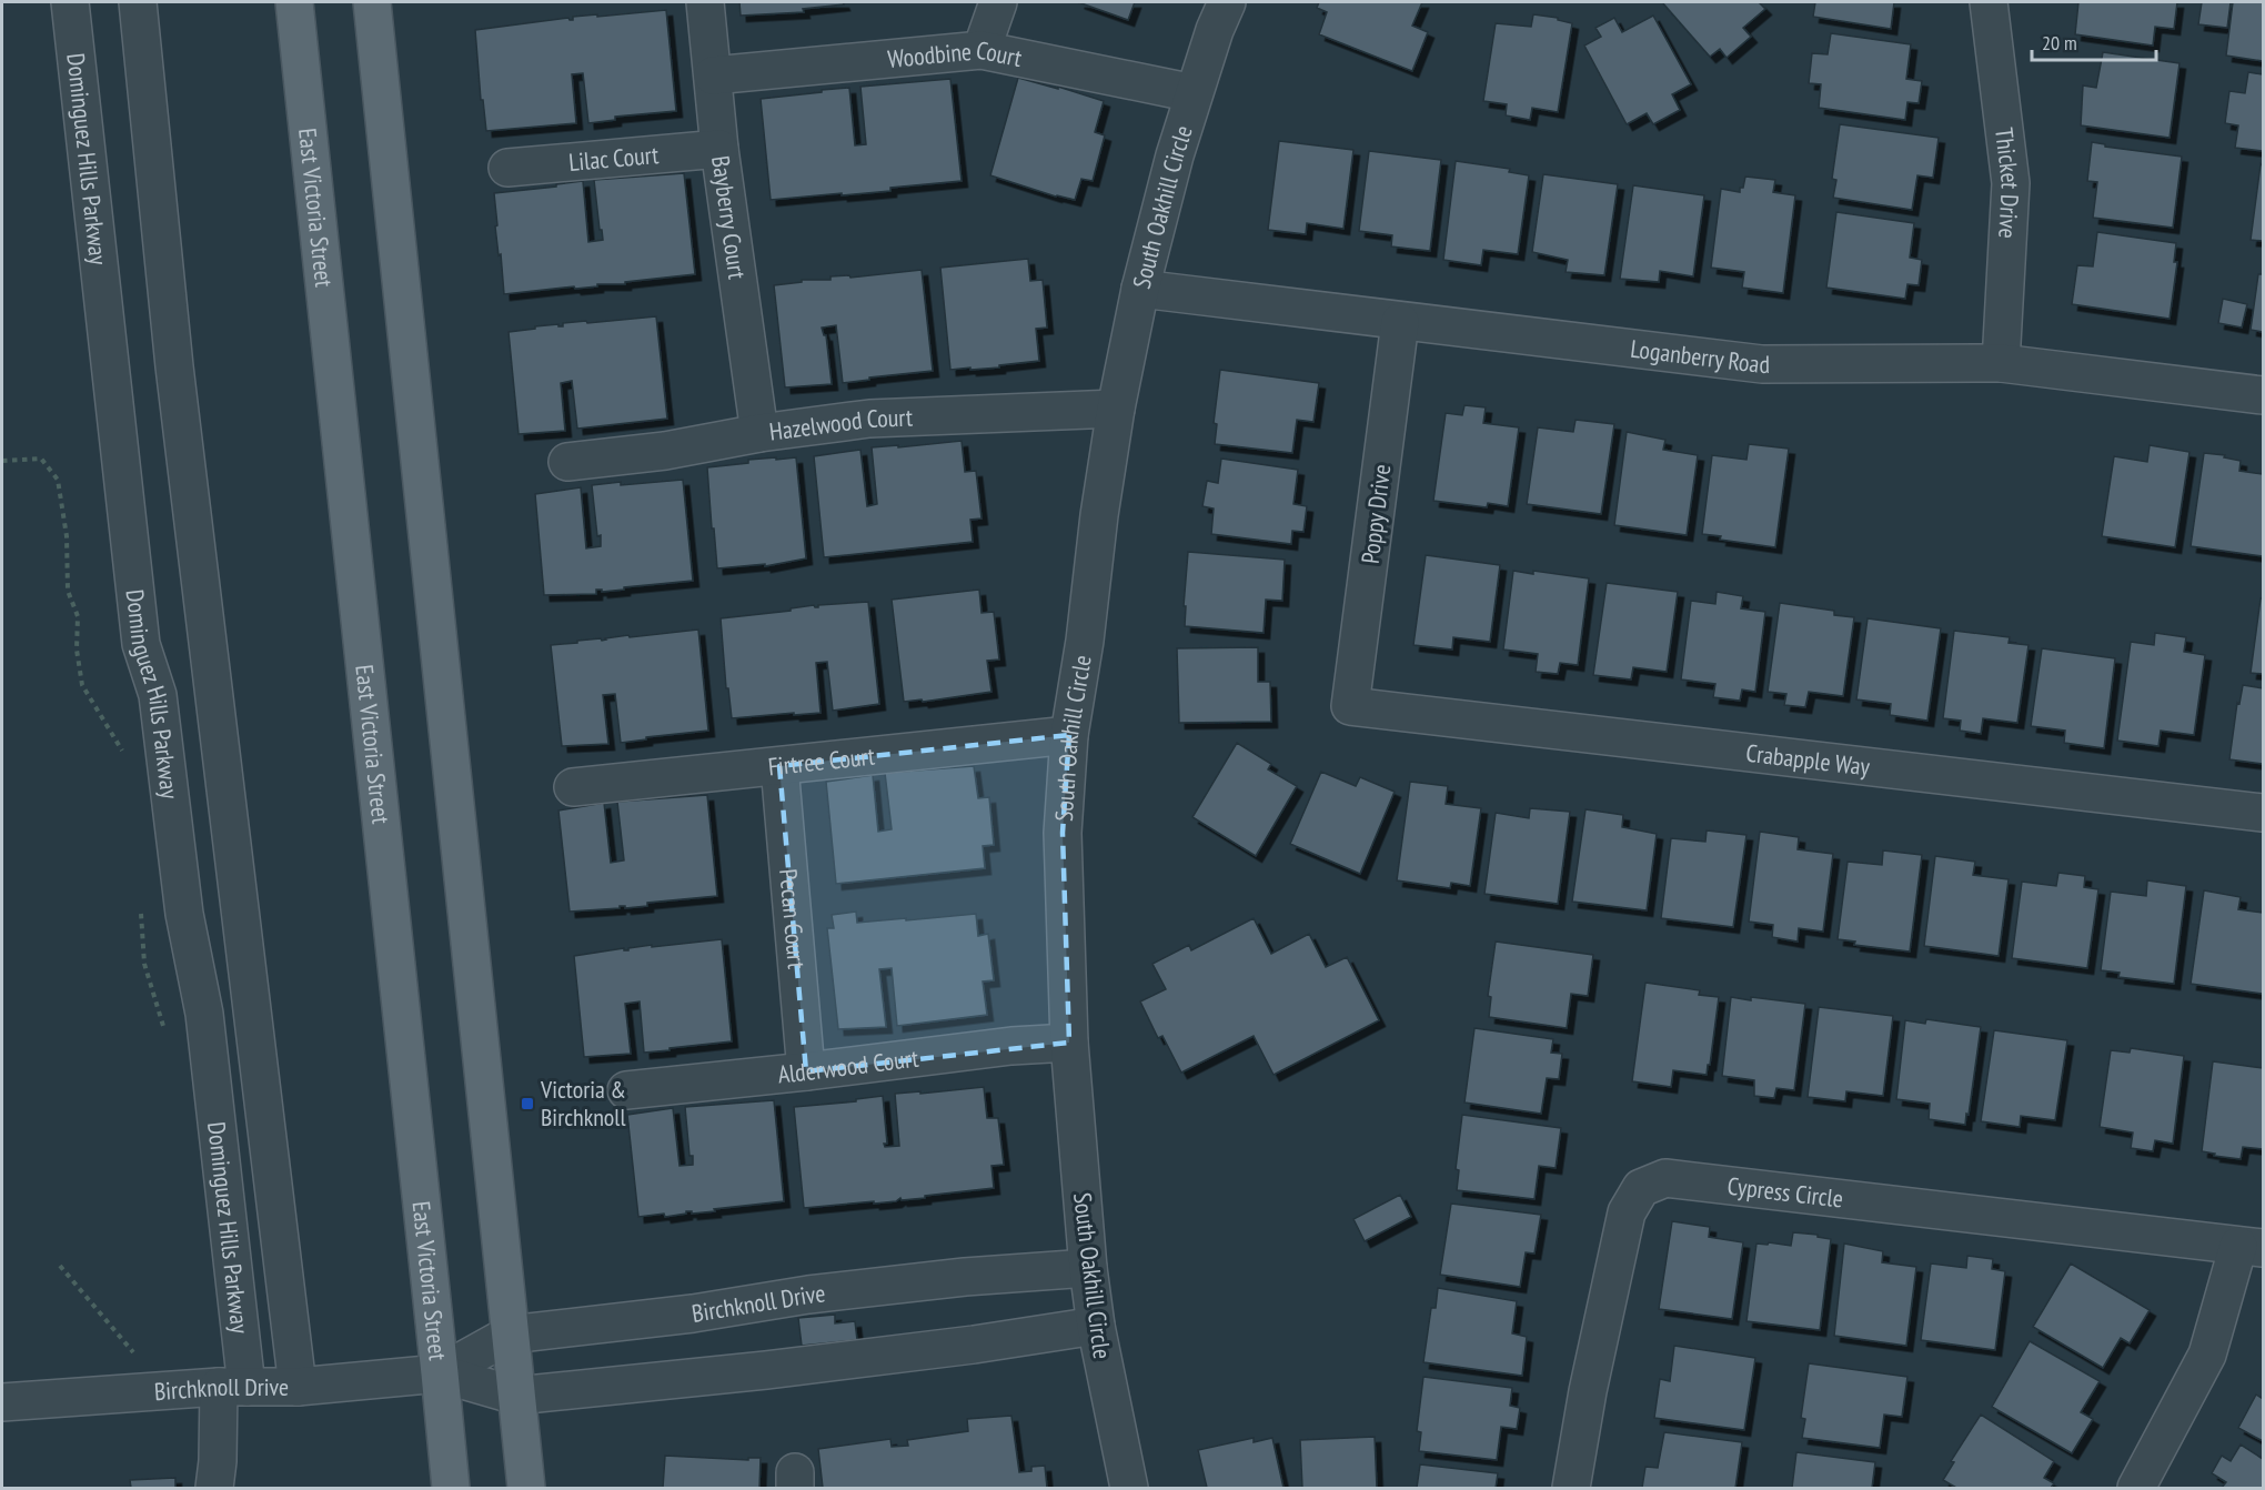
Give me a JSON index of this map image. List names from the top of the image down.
{
  "streets": {
    "main road": ["East Victoria Street"],
    "street": [
      "Woodbine Court",
      "Lilac Court",
      "Dominguez Hills Parkway",
      "Thicket Drive",
      "South Oakhill Circle",
      "Bayberry Court",
      "Loganberry Road",
      "Hazelwood Court",
      "Poppy Drive",
      "Crabapple Way",
      "Firtree Court",
      "Pecan Court",
      "Alderwood Court",
      "Cypress Circle",
      "Birchknoll Drive"
    ]
  },
  "crossings": [
    ["Woodbine Court", "South Oakhill Circle"],
    ["Woodbine Court", "Bayberry Court"],
    ["Lilac Court", "Bayberry Court"],
    ["Dominguez Hills Parkway", "Birchknoll Drive"],
    ["Thicket Drive", "Loganberry Road"],
    ["South Oakhill Circle", "Loganberry Road"],
    ["South Oakhill Circle", "Hazelwood Court"],
    ["South Oakhill Circle", "Firtree Court"],
    ["South Oakhill Circle", "Alderwood Court"],
    ["South Oakhill Circle", "Birchknoll Drive"],
    ["East Victoria Street", "Birchknoll Drive"],
    ["Bayberry Court", "Hazelwood Court"],
    ["Loganberry Road", "Poppy Drive"],
    ["Poppy Drive", "Crabapple Way"],
    ["Firtree Court", "Pecan Court"],
    ["Pecan Court", "Alderwood Court"]
  ],
  "places": {
    "transit": ["Victoria & Birchknoll"]
  },
  "scale_bar": "20 m"
}
